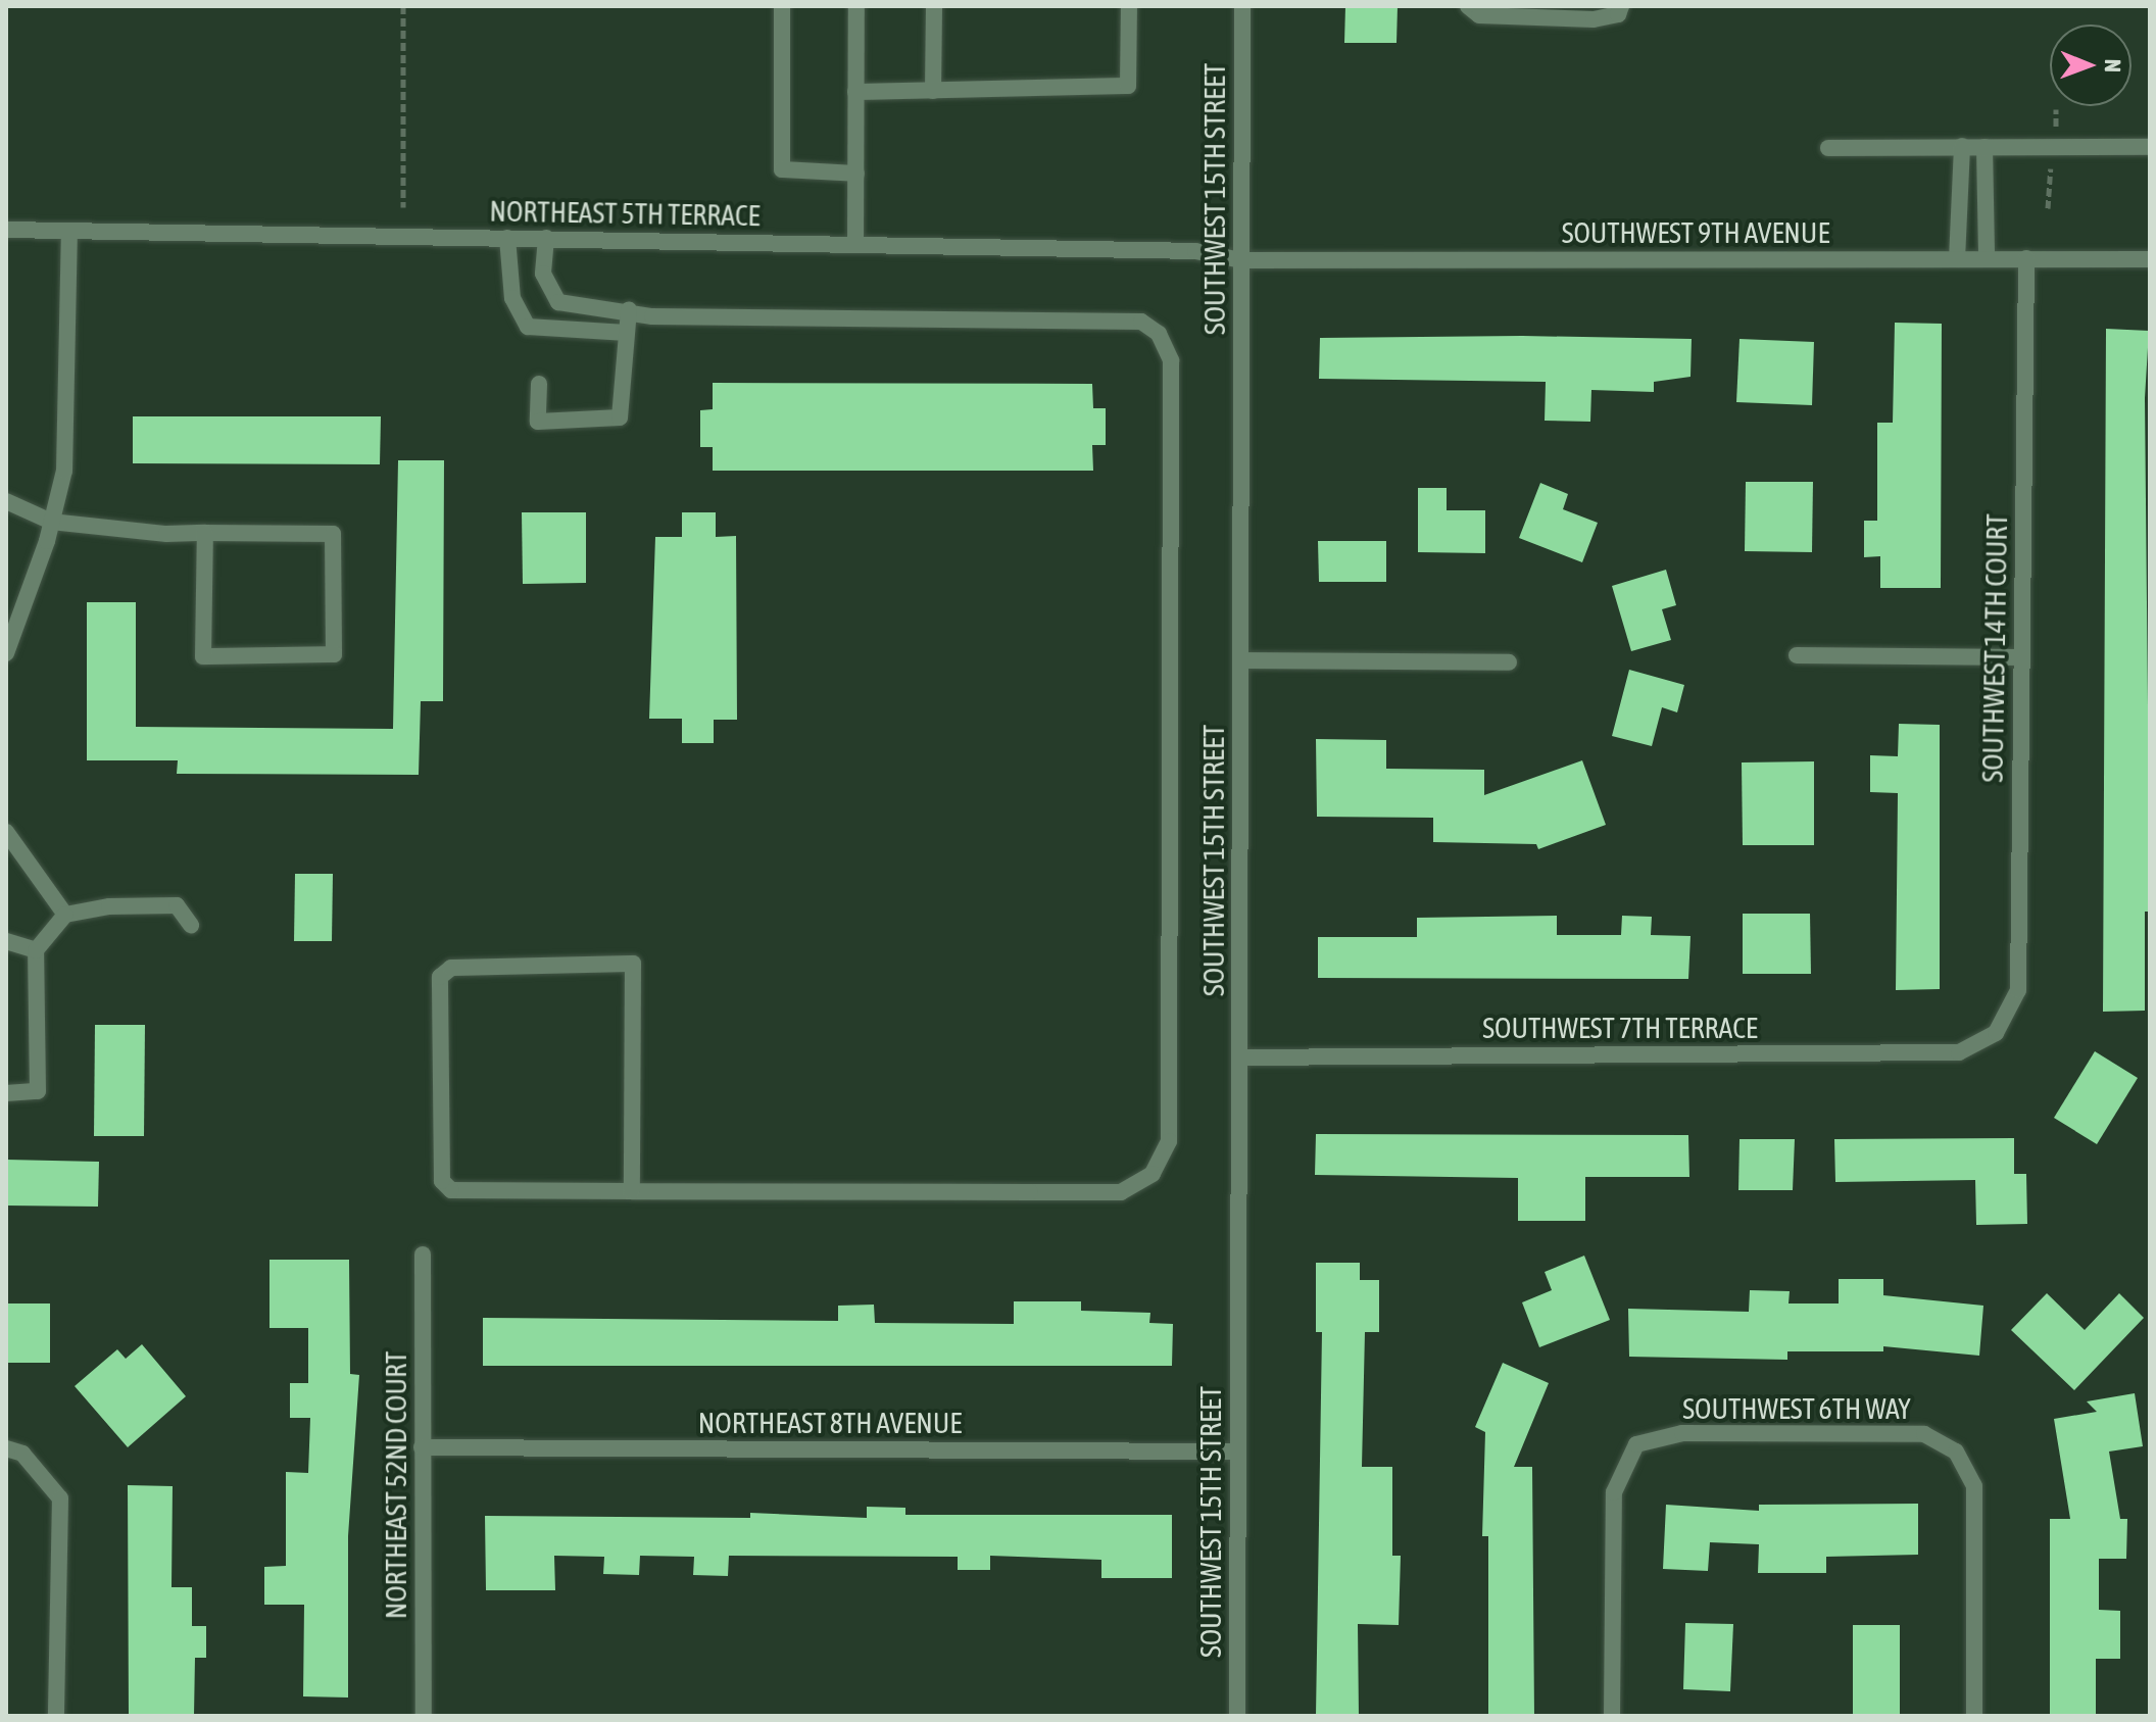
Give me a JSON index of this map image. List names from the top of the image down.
{
  "streets": {
    "street": [
      "SOUTHWEST 15TH STREET",
      "NORTHEAST 5TH TERRACE",
      "SOUTHWEST 9TH AVENUE",
      "SOUTHWEST 14TH COURT",
      "SOUTHWEST 7TH TERRACE",
      "SOUTHWEST 6TH WAY",
      "NORTHEAST 8TH AVENUE",
      "NORTHEAST 52ND COURT"
    ]
  },
  "crossings": [
    ["SOUTHWEST 15TH STREET", "NORTHEAST 5TH TERRACE"],
    ["SOUTHWEST 15TH STREET", "SOUTHWEST 9TH AVENUE"],
    ["SOUTHWEST 15TH STREET", "SOUTHWEST 7TH TERRACE"],
    ["SOUTHWEST 15TH STREET", "NORTHEAST 8TH AVENUE"],
    ["NORTHEAST 5TH TERRACE", "SOUTHWEST 9TH AVENUE"],
    ["SOUTHWEST 9TH AVENUE", "SOUTHWEST 14TH COURT"],
    ["SOUTHWEST 14TH COURT", "SOUTHWEST 7TH TERRACE"],
    ["NORTHEAST 8TH AVENUE", "NORTHEAST 52ND COURT"]
  ],
  "north": "right"
}
